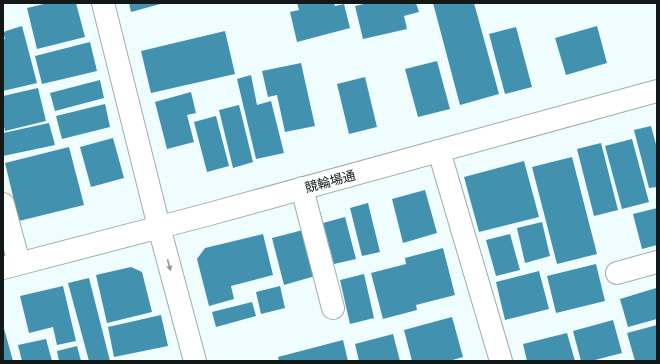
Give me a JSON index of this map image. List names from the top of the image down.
{
  "streets": {
    "street": ["競輪場通"]
  }
}
